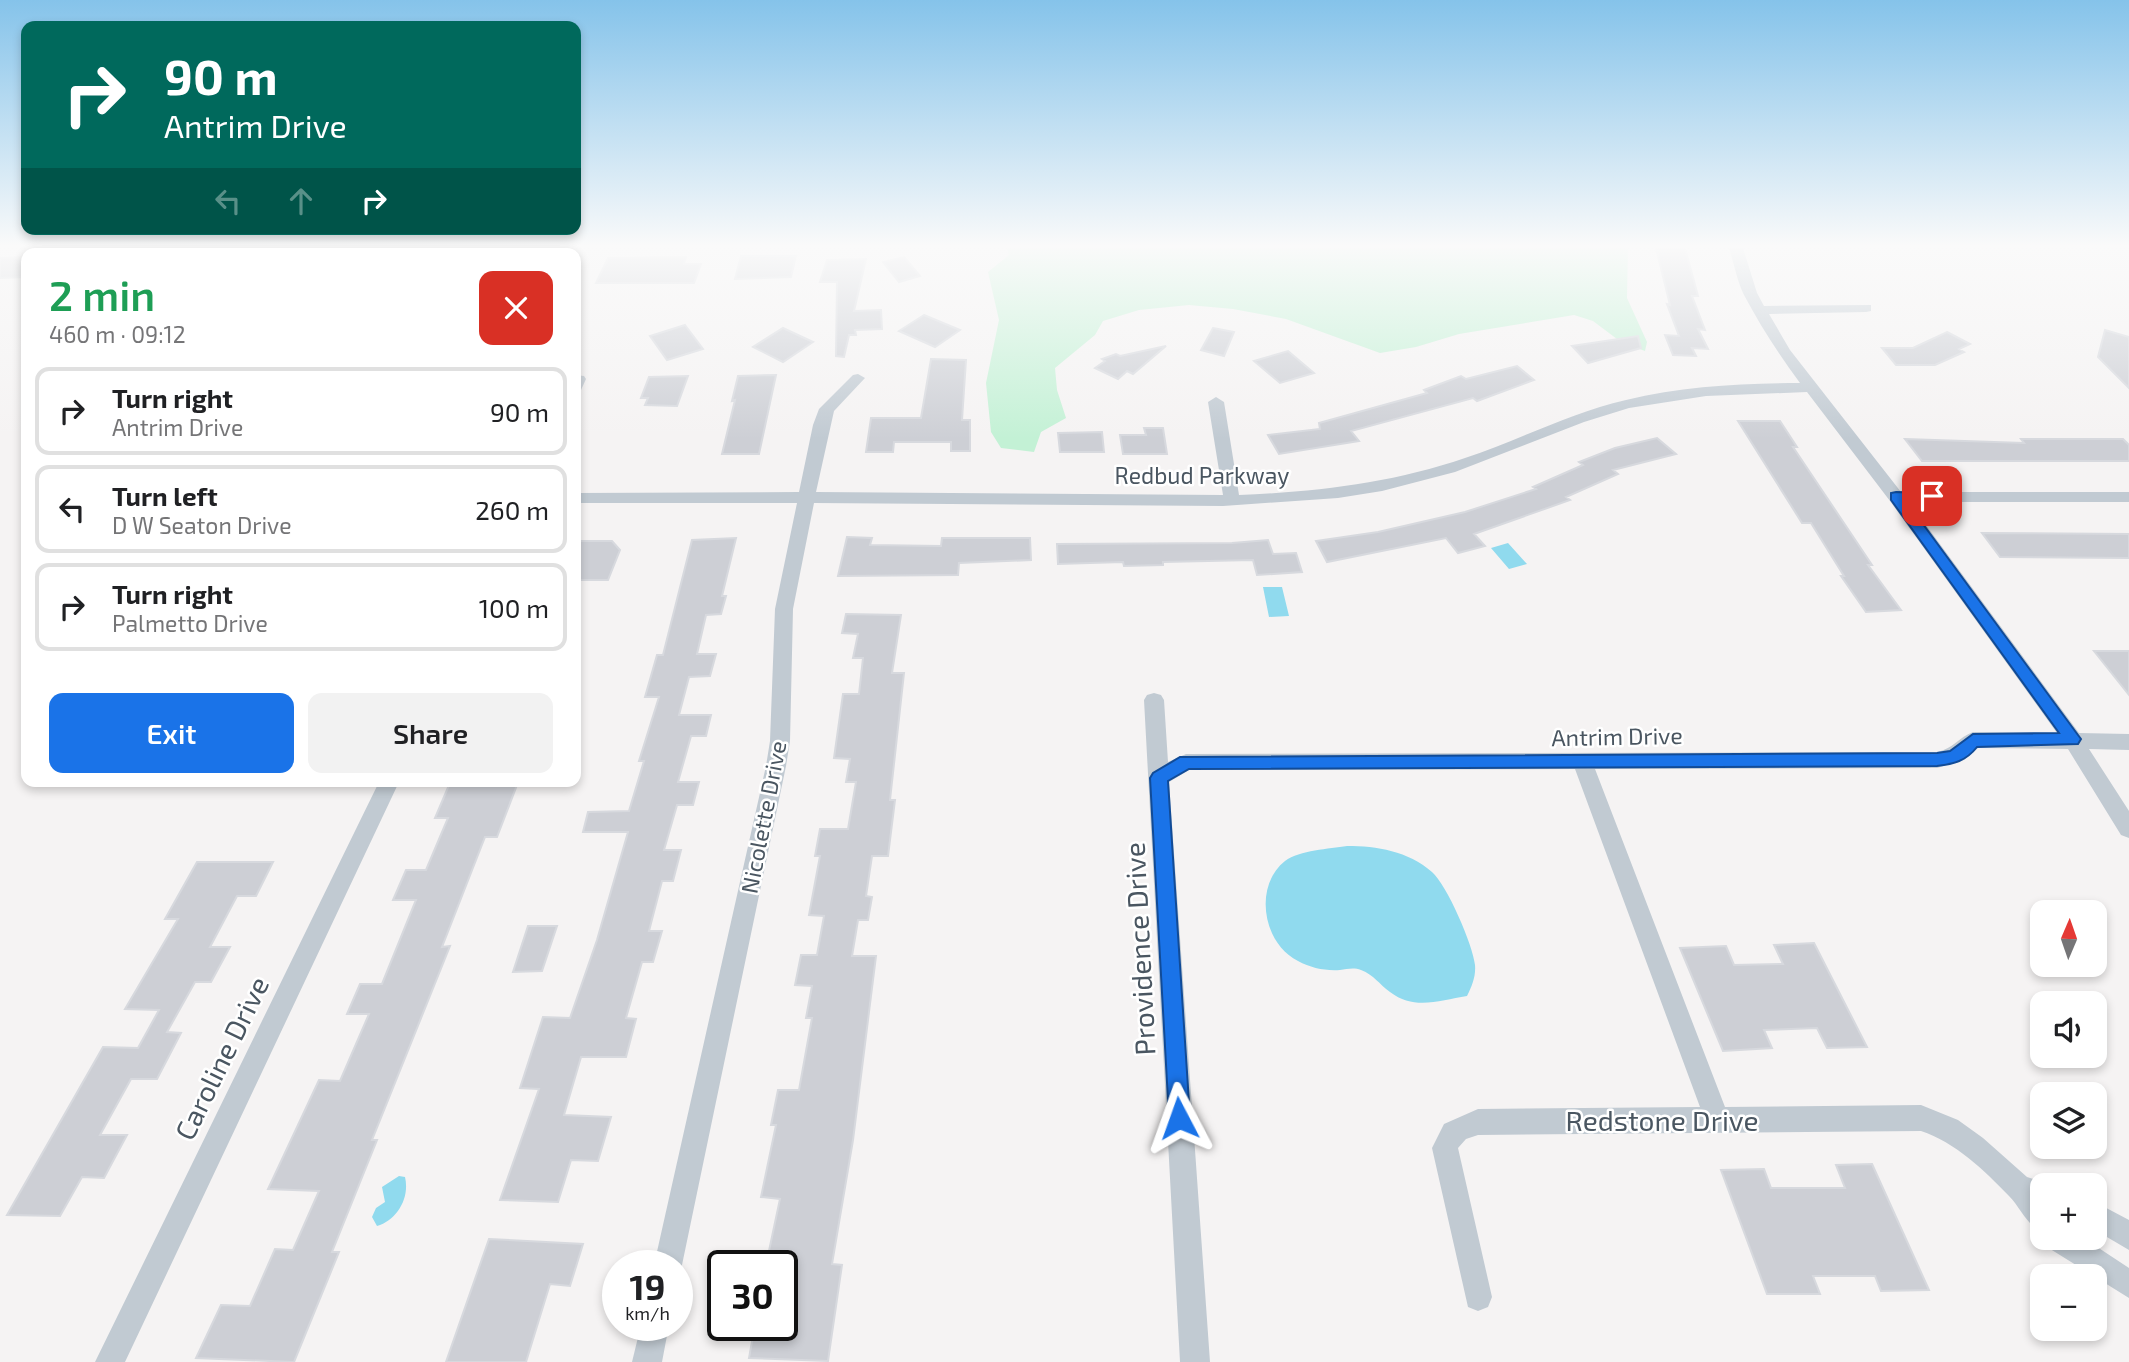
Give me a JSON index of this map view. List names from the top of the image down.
{
  "streets": {
    "street": [
      "Redbud Parkway",
      "Antrim Drive",
      "Nicolette Drive",
      "Providence Drive",
      "Caroline Drive",
      "Redstone Drive"
    ]
  },
  "crossings": [
    ["Redbud Parkway", "Nicolette Drive"],
    ["Antrim Drive", "Providence Drive"]
  ],
  "north": "top",
  "page": {
    "turn": ["90 m", "Antrim Drive"],
    "heading": ["2 min", "460 m · 09:12"],
    "list": [
      {
        "name": "Turn right",
        "note": "Antrim Drive",
        "value": "90 m"
      },
      {
        "name": "Turn left",
        "note": "D W Seaton Drive",
        "value": "260 m"
      },
      {
        "name": "Turn right",
        "note": "Palmetto Drive",
        "value": "100 m"
      }
    ],
    "buttons": ["Exit", "Share"],
    "map_buttons": ["+", "−"],
    "speed": "19 km/h",
    "limit": "30"
  }
}
